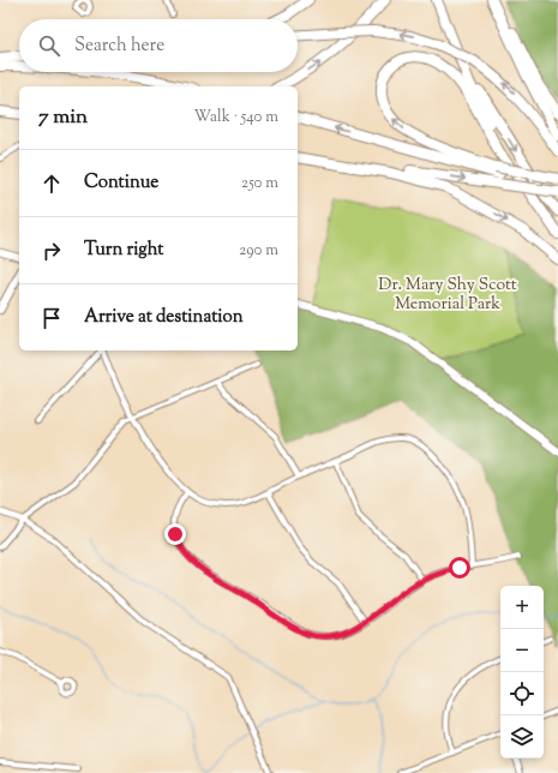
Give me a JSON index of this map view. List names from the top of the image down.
{
  "parks": ["Dr. Mary Shy Scott Memorial Park"],
  "page": {
    "search": "Search here",
    "heading": ["7 min", "Walk · 540 m"],
    "list": [
      ["Continue", "250 m"],
      ["Turn right", "290 m"],
      "Arrive at destination"
    ],
    "map_buttons": ["+", "−"]
  }
}
